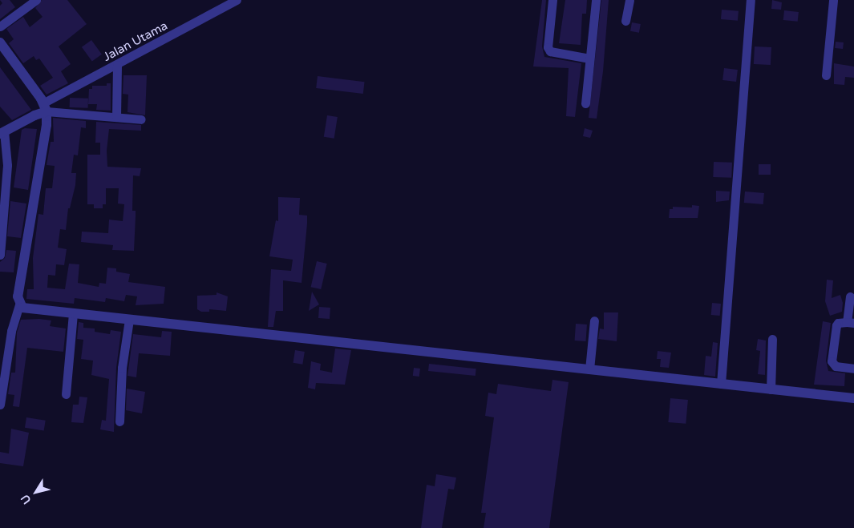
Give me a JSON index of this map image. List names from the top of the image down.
{
  "streets": {
    "street": ["Jalan Utama"]
  },
  "north": "bottom left"
}
